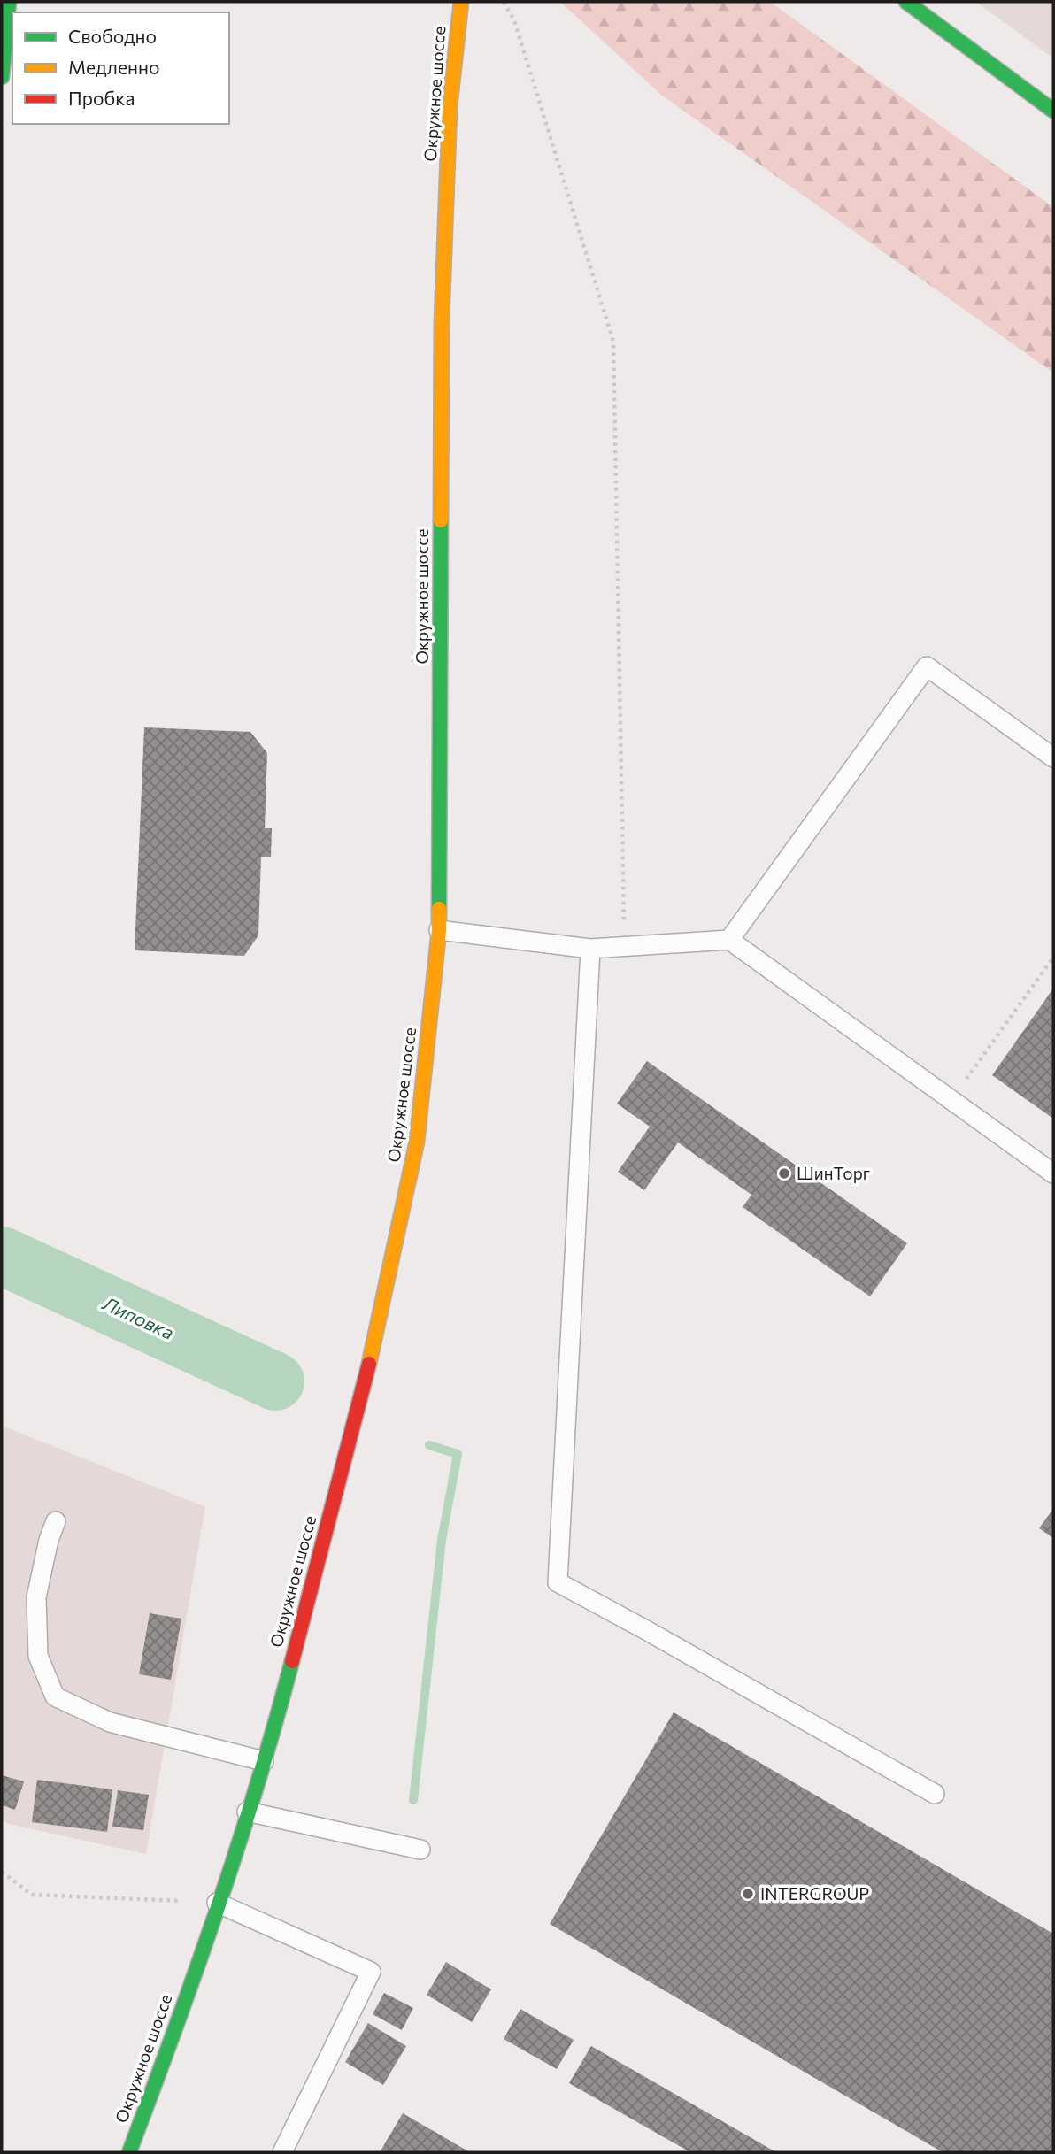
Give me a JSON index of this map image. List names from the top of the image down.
{
  "streets": {
    "main road": ["Окружное шоссе"]
  },
  "water": ["Липовка"],
  "places": ["ШинТорг", "INTERGROUP"],
  "legend": ["Свободно", "Медленно", "Пробка"]
}
